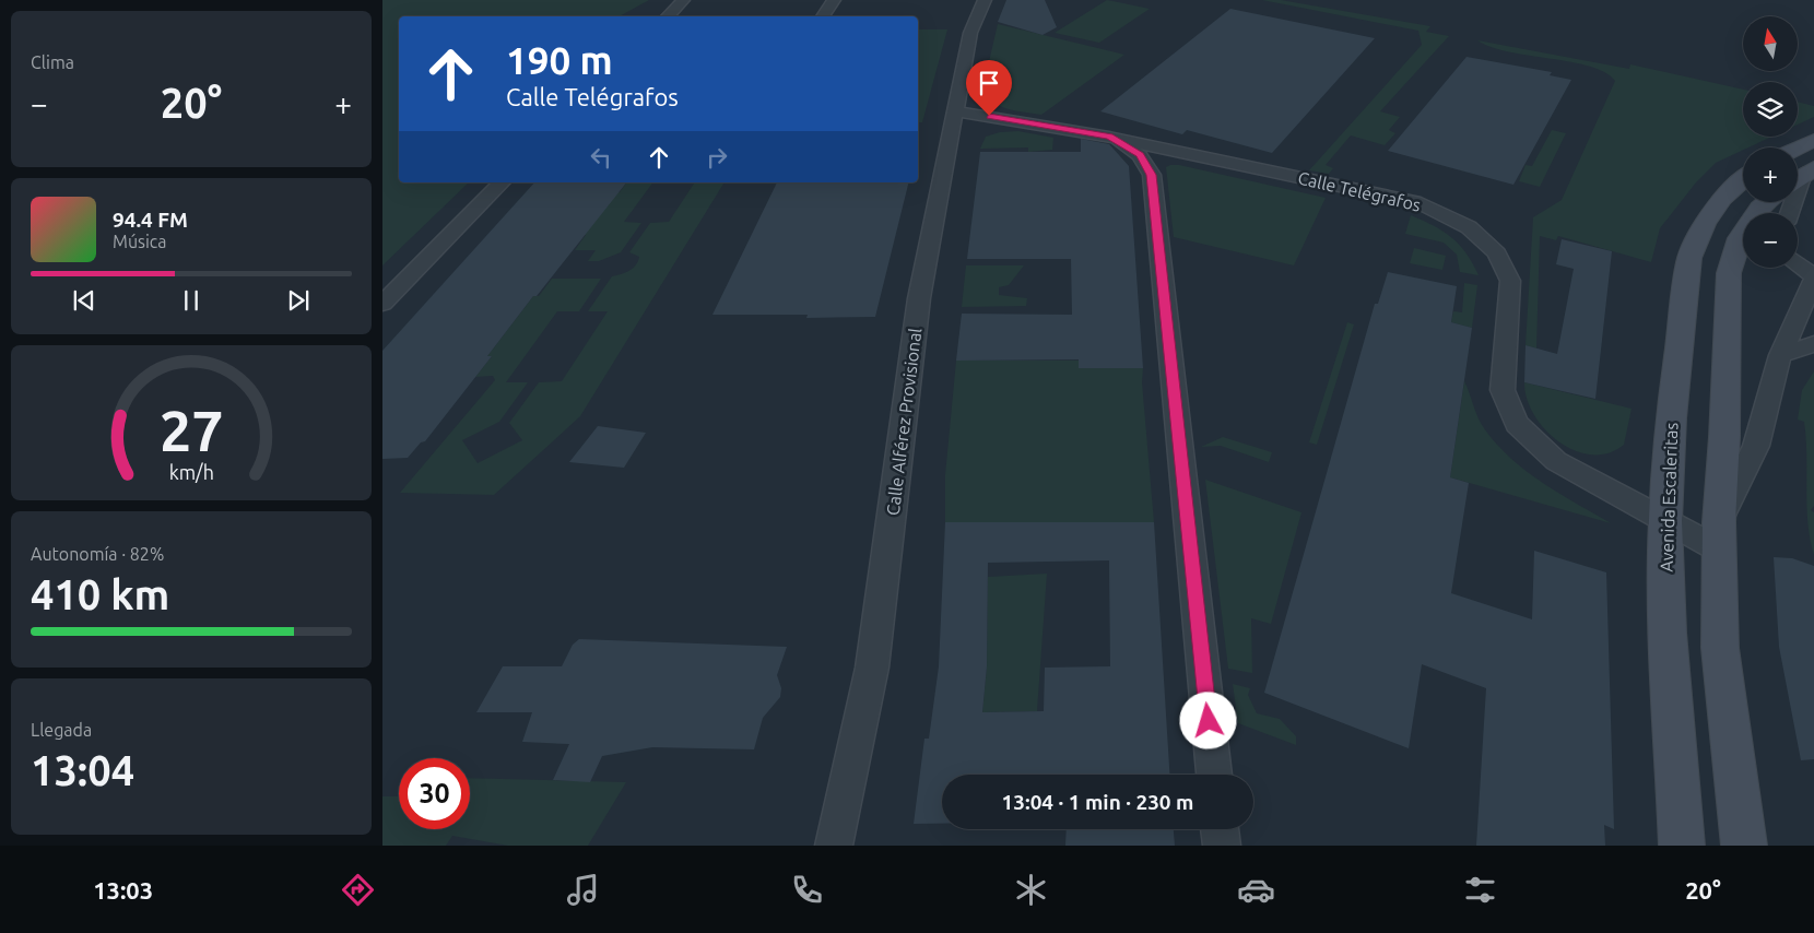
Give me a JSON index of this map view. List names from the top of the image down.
{
  "streets": {
    "street": ["Calle Telégrafos", "Calle Alférez Provisional", "Avenida Escaleritas"]
  },
  "crossings": [
    ["Calle Telégrafos", "Calle Alférez Provisional"],
    ["Calle Telégrafos", "Avenida Escaleritas"]
  ],
  "north": "top",
  "page": {
    "tile": [
      "Clima",
      ["Autonomía · 82%", "410 km"],
      ["Llegada", "13:04"]
    ],
    "map_buttons": ["+", "−"],
    "turn": ["190 m", "Calle Telégrafos"],
    "heat": ["−", "20°", "+"],
    "song": ["94.4 FM", "Música"],
    "limit": "30",
    "trip": "13:04 · 1 min · 230 m",
    "tabs": ["13:03", "20°"],
    "gauge": ["27", "km/h"]
  }
}
